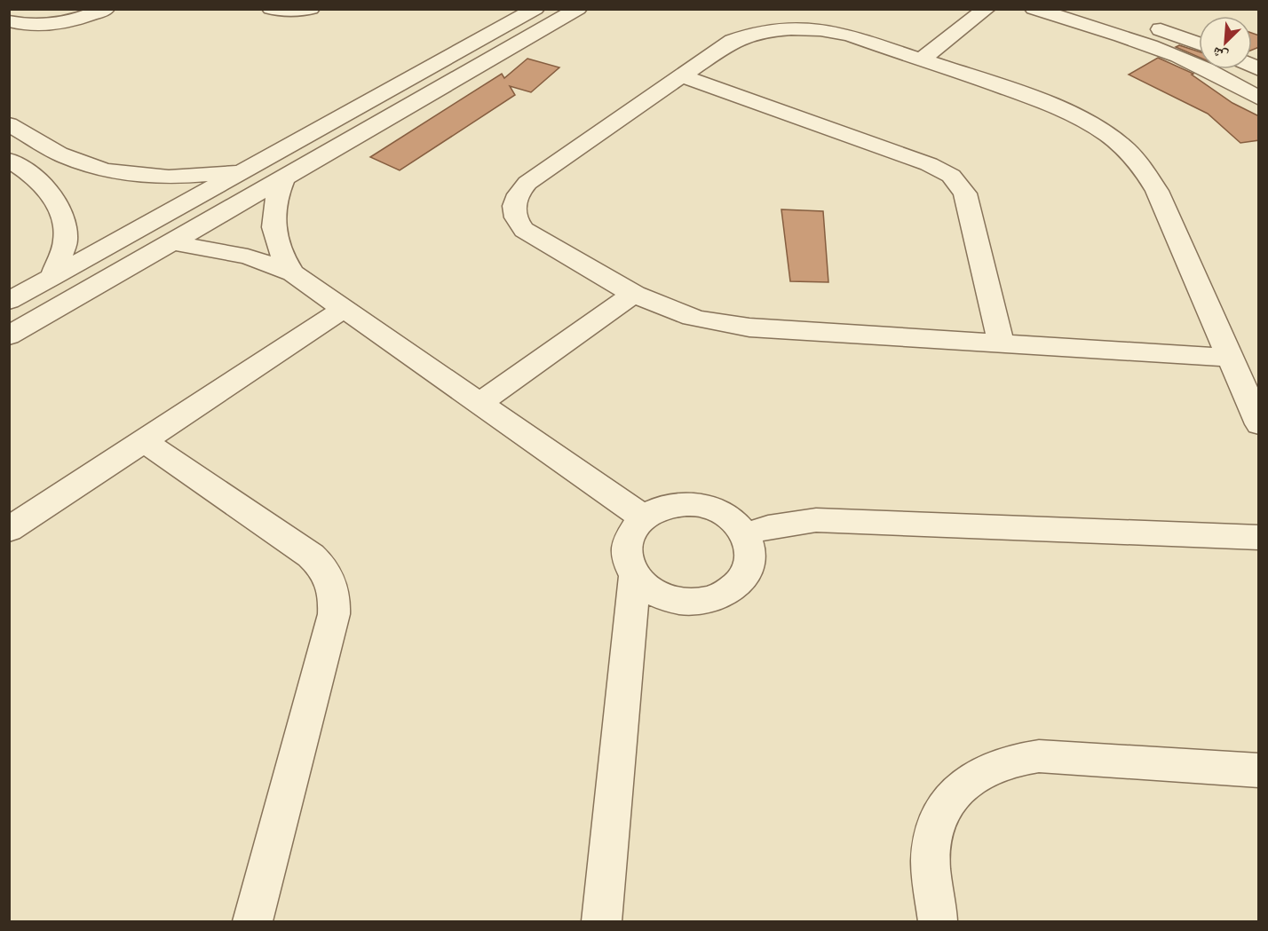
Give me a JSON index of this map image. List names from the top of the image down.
{
  "north": "bottom left"
}
